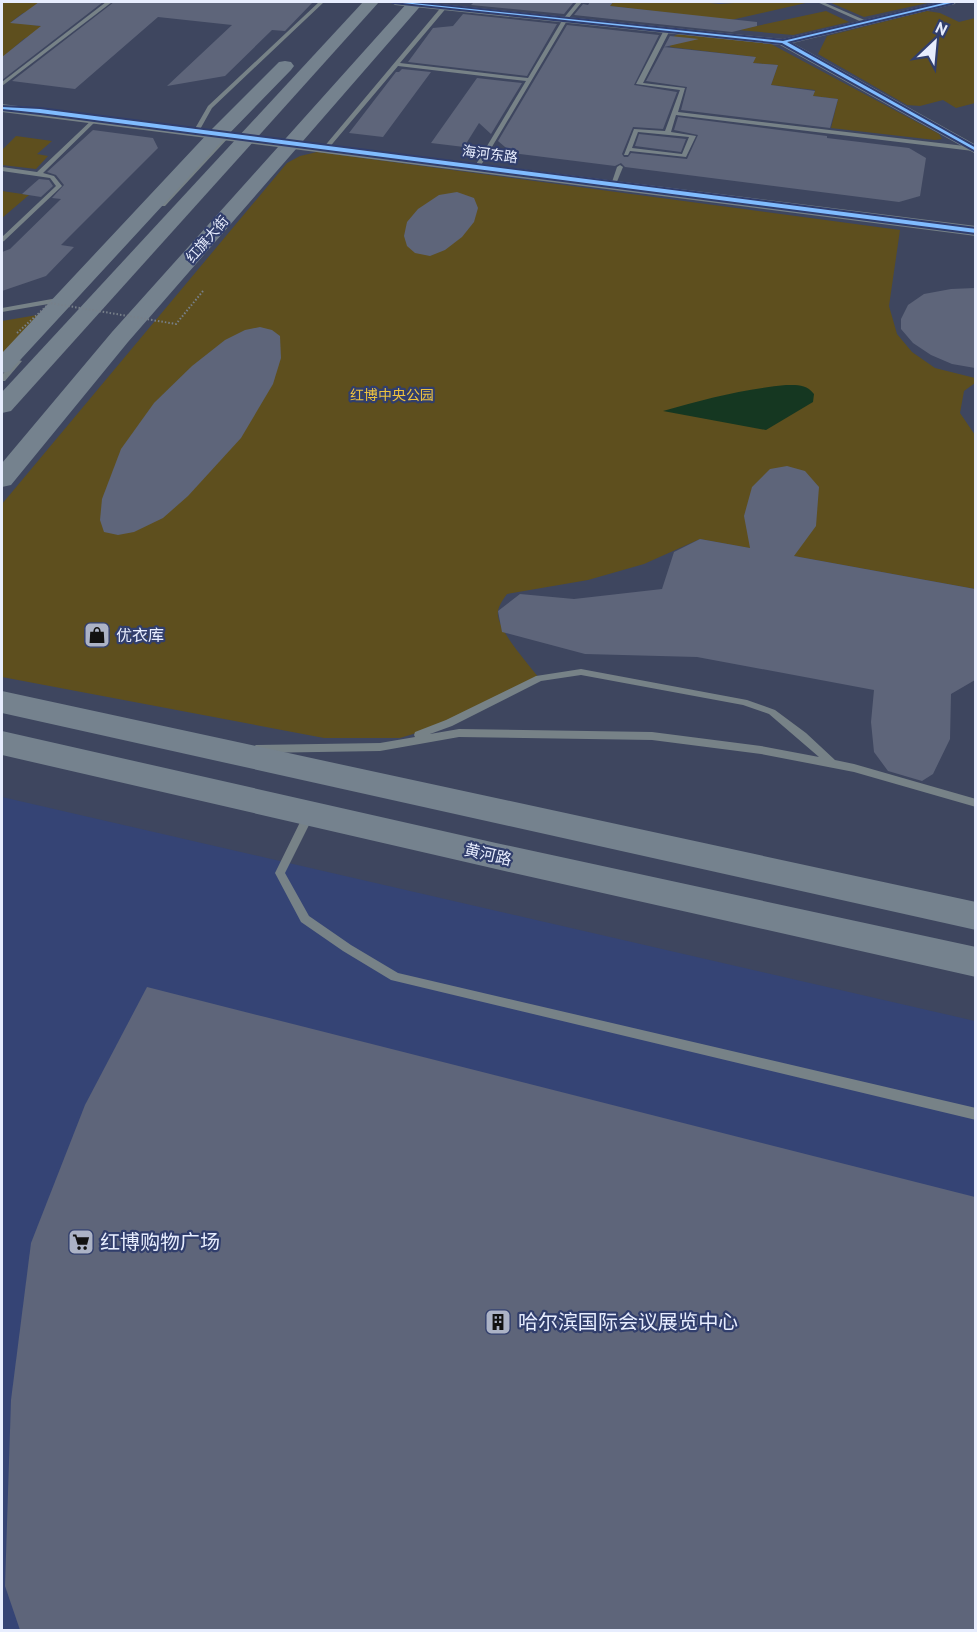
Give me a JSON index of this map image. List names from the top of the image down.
{
  "streets": {
    "main road": ["红旗大街", "黄河路"],
    "street": ["海河东路"]
  },
  "crossings": [
    ["海河东路", "红旗大街"]
  ],
  "parks": ["红博中央公园"],
  "places": {
    "shop": ["优衣库"],
    "supermarket": ["红博购物广场"],
    "building": ["哈尔滨国际会议展览中心"]
  },
  "north": "top right"
}
